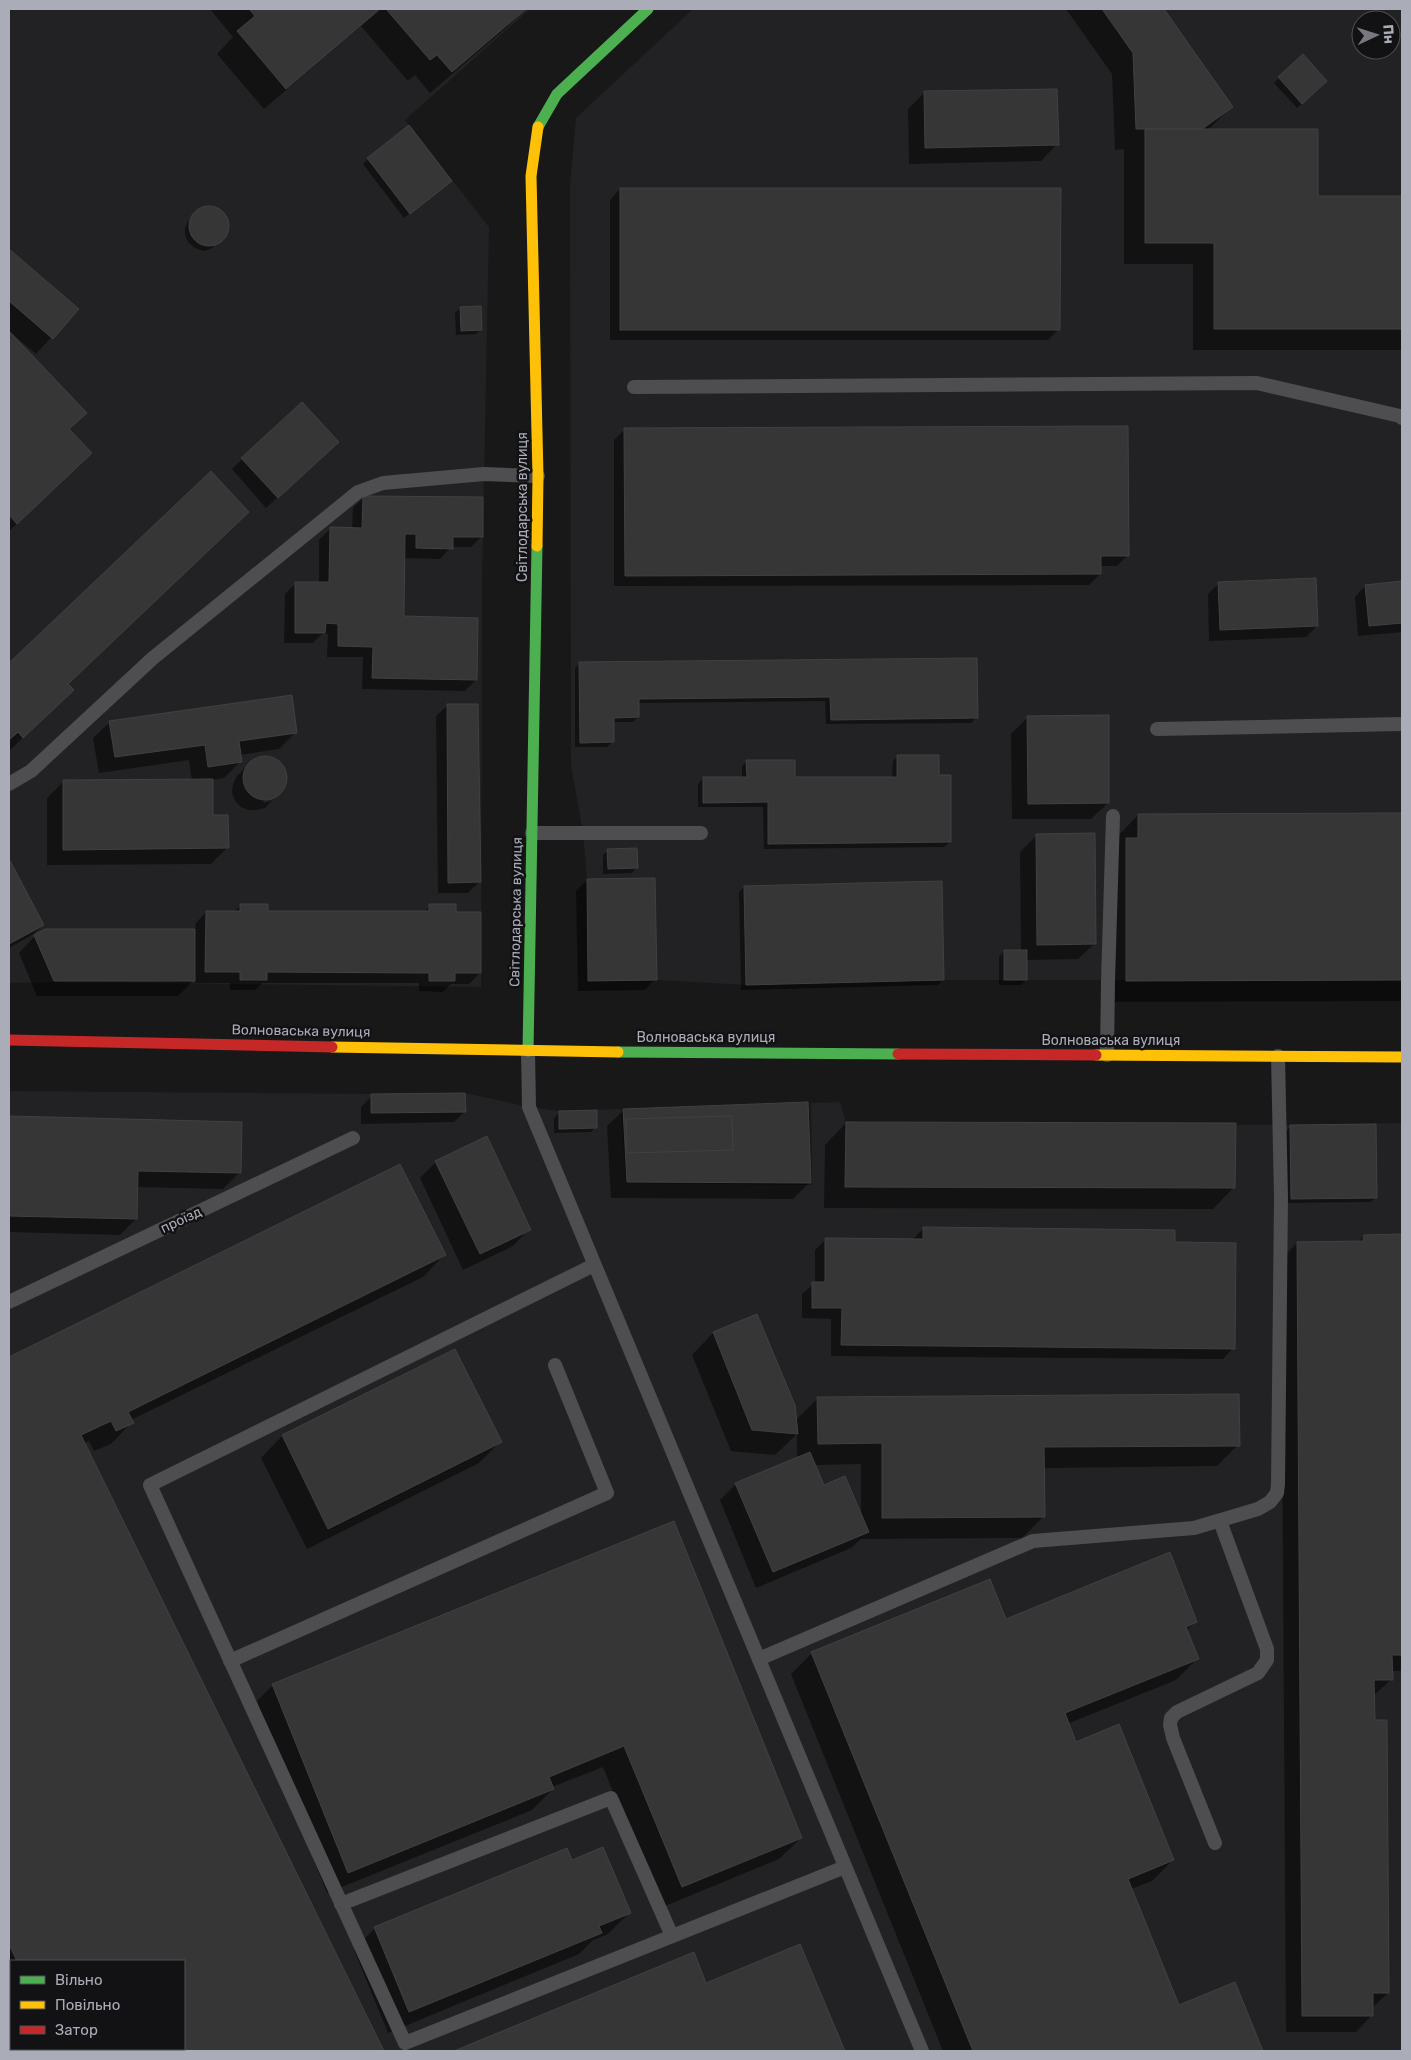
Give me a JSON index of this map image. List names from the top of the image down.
{
  "streets": {
    "street": ["Світлодарська вулиця", "Волноваська вулиця"],
    "lane": ["проїзд"]
  },
  "crossings": [
    ["Світлодарська вулиця", "Волноваська вулиця"]
  ],
  "legend": ["Вільно", "Повільно", "Затор"],
  "north": "right"
}
